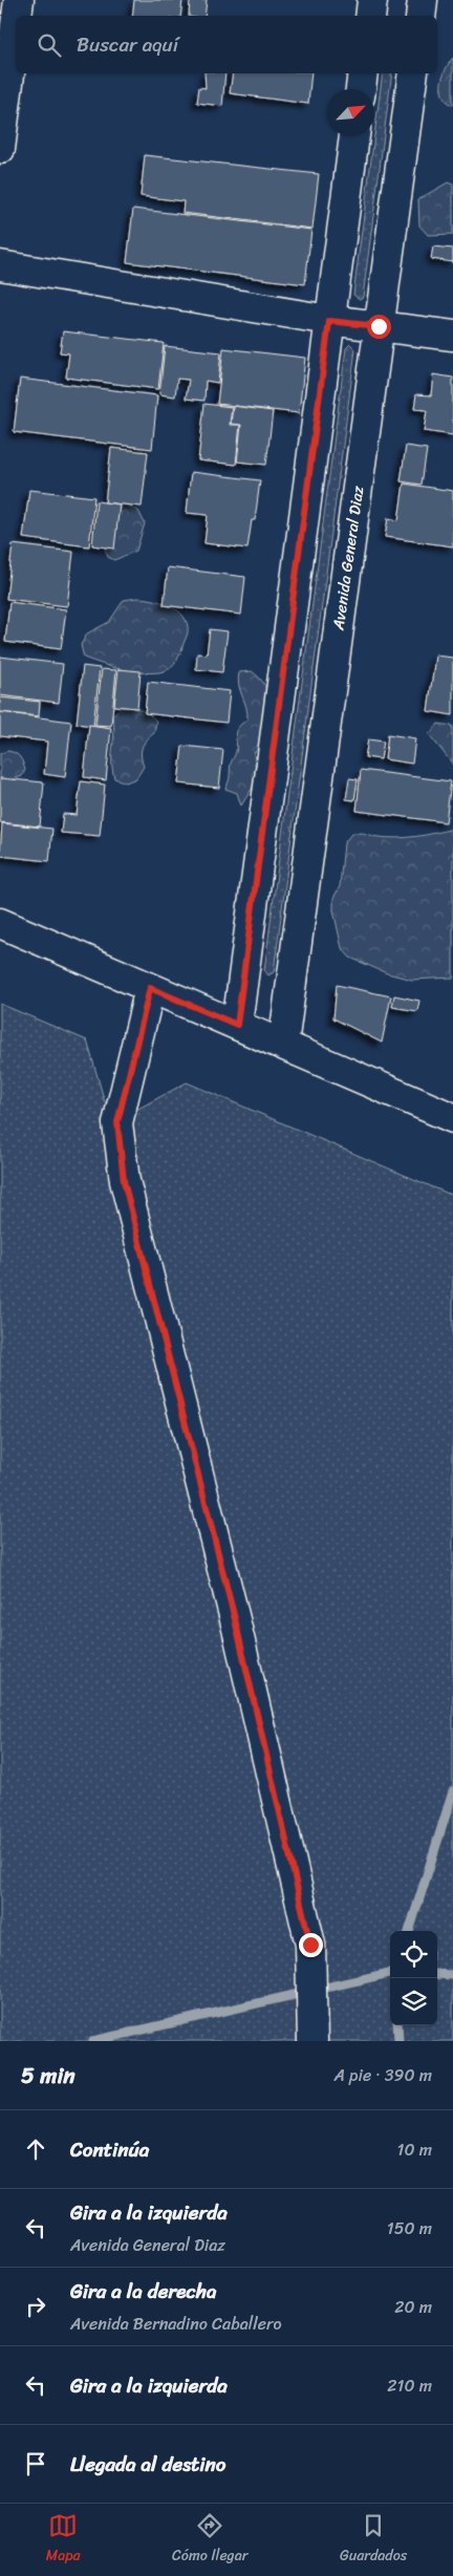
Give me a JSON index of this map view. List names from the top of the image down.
{
  "streets": {
    "street": ["Avenida General Diaz"]
  },
  "north": "top right",
  "page": {
    "search": "Buscar aquí",
    "heading": ["5 min", "A pie · 390 m"],
    "list": [
      ["Continúa", "10 m"],
      ["Gira a la izquierda", "Avenida General Diaz", "150 m"],
      ["Gira a la derecha", "Avenida Bernadino Caballero", "20 m"],
      ["Gira a la izquierda", "210 m"],
      "Llegada al destino"
    ],
    "nav": ["Mapa", "Cómo llegar", "Guardados"]
  }
}
